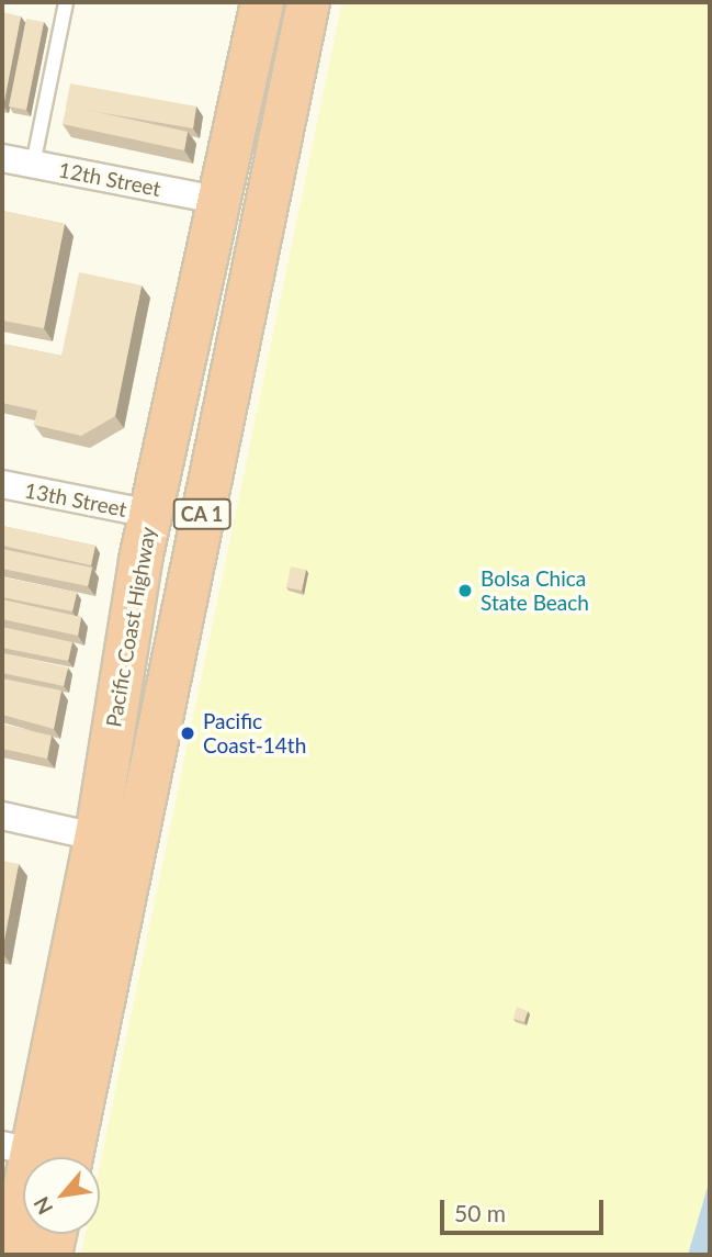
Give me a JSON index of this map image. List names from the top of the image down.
{
  "streets": {
    "highway": ["CA 1", "Pacific Coast Highway"],
    "street": ["12th Street", "13th Street"]
  },
  "crossings": [
    ["12th Street", "Pacific Coast Highway"],
    ["13th Street", "Pacific Coast Highway"]
  ],
  "places": ["Bolsa Chica State Beach", "Pacific Coast-14th"],
  "scale_bar": "50 m",
  "north": "bottom left"
}
